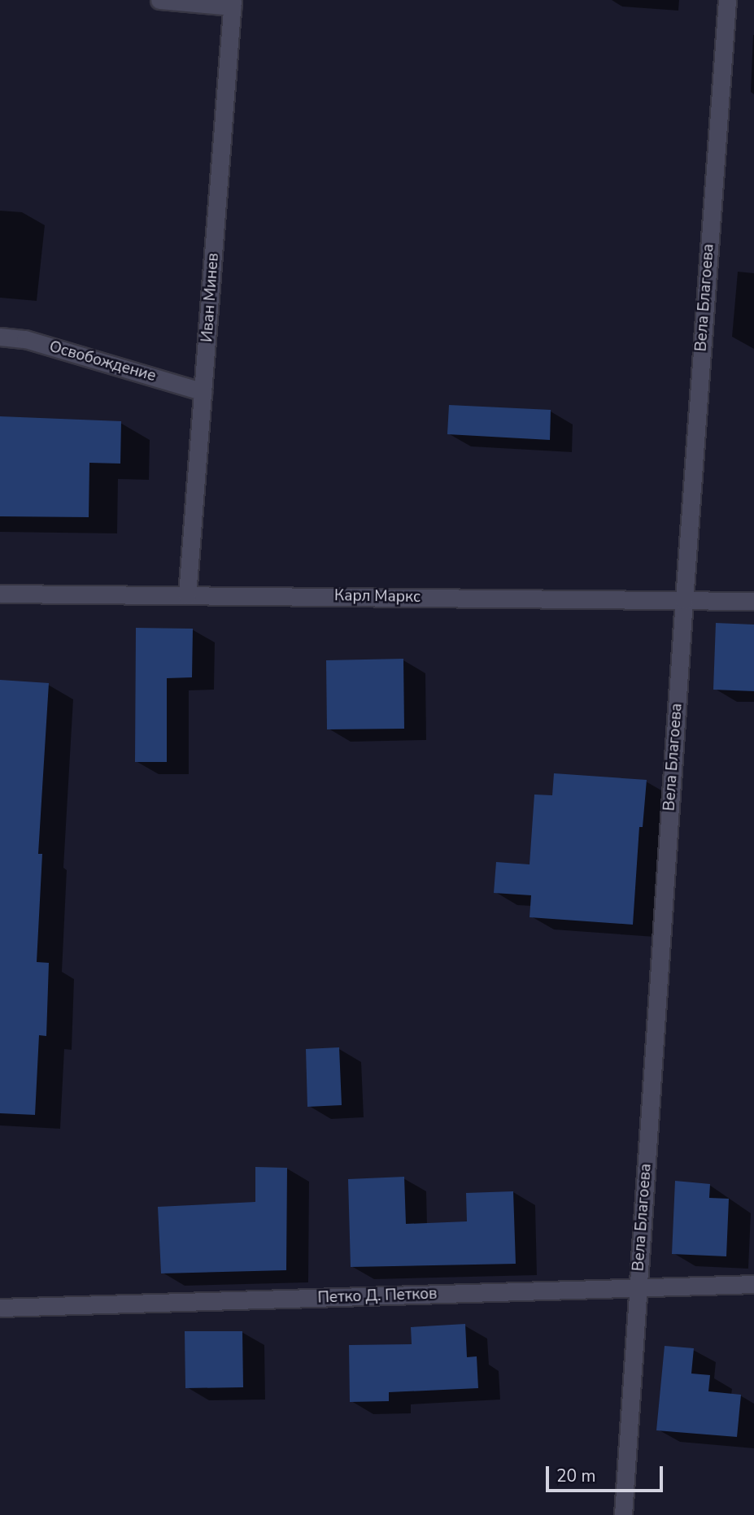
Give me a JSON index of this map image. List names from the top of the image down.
{
  "streets": {
    "street": [
      "Иван Минев",
      "Вела Благоева",
      "Освобождение",
      "Карл Маркс",
      "Петко Д. Петков"
    ]
  },
  "crossings": [
    ["Иван Минев", "Освобождение"],
    ["Иван Минев", "Карл Маркс"],
    ["Вела Благоева", "Карл Маркс"],
    ["Вела Благоева", "Петко Д. Петков"]
  ],
  "scale_bar": "20 m"
}
